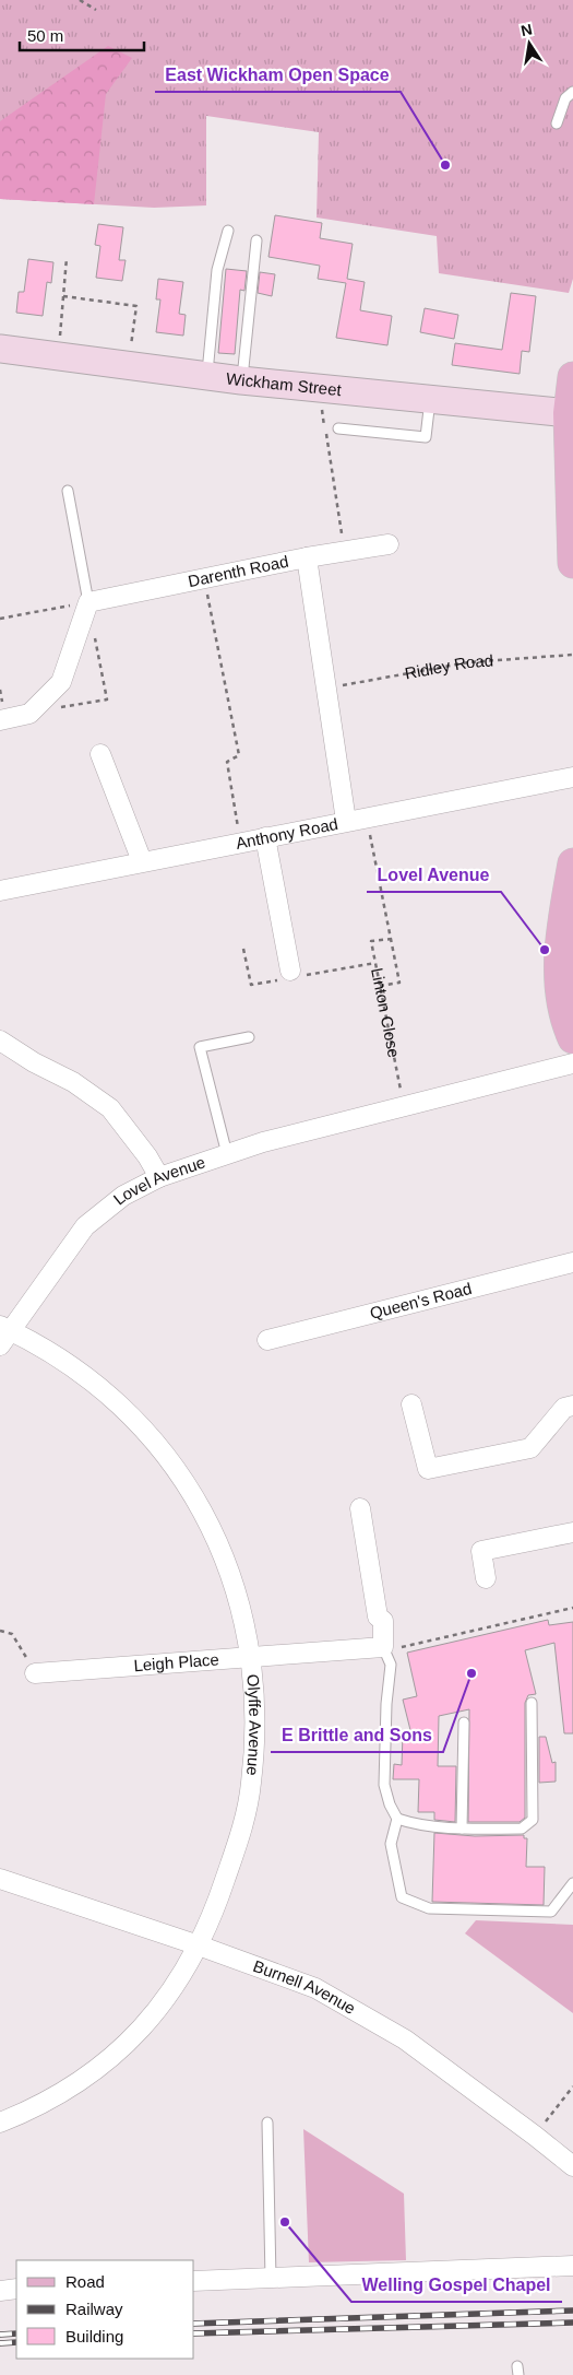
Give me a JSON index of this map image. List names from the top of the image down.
{
  "streets": {
    "street": [
      "Wickham Street",
      "Darenth Road",
      "Anthony Road",
      "Lovel Avenue",
      "Queen's Road",
      "Leigh Place",
      "Olyffe Avenue",
      "Burnell Avenue"
    ],
    "path": ["Ridley Road", "Linton Close"]
  },
  "crossings": [
    ["Anthony Road", "Linton Close"],
    ["Linton Close", "Lovel Avenue"],
    ["Lovel Avenue", "Olyffe Avenue"],
    ["Leigh Place", "Olyffe Avenue"],
    ["Olyffe Avenue", "Burnell Avenue"]
  ],
  "places": [
    "East Wickham Open Space",
    "Lovel Avenue",
    "E Brittle and Sons",
    "Welling Gospel Chapel"
  ],
  "legend": ["Road", "Railway", "Building"],
  "scale_bar": "50 m",
  "north": "top"
}
